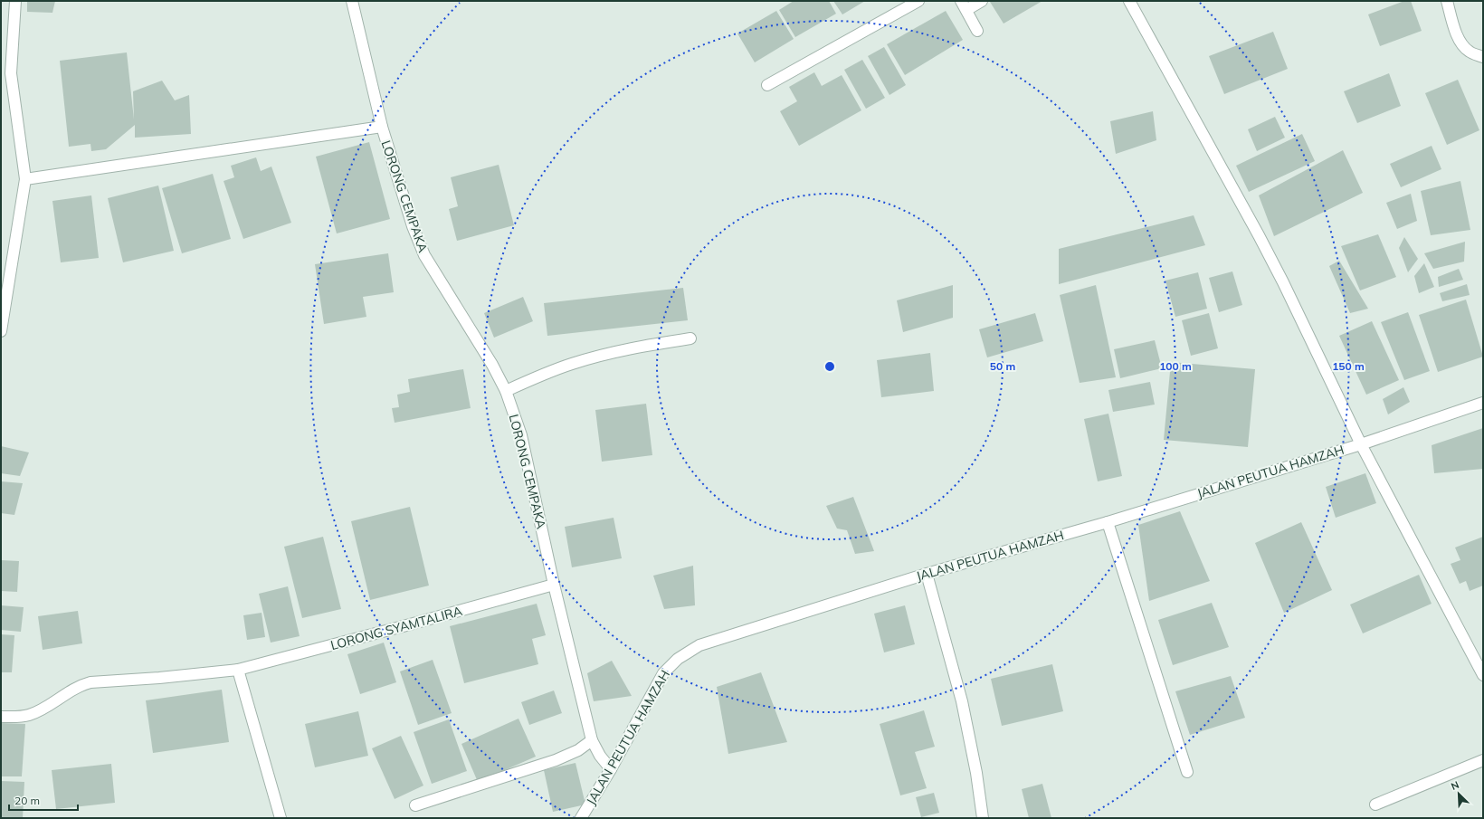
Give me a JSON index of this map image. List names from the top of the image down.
{
  "streets": {
    "street": ["LORONG CEMPAKA", "JALAN PEUTUA HAMZAH", "LORONG SYAMTALIRA"]
  },
  "crossings": [
    ["LORONG CEMPAKA", "JALAN PEUTUA HAMZAH"],
    ["LORONG CEMPAKA", "LORONG SYAMTALIRA"]
  ],
  "scale_bar": "20 m",
  "north": "top left",
  "rings": ["50 m", "100 m", "150 m"]
}
